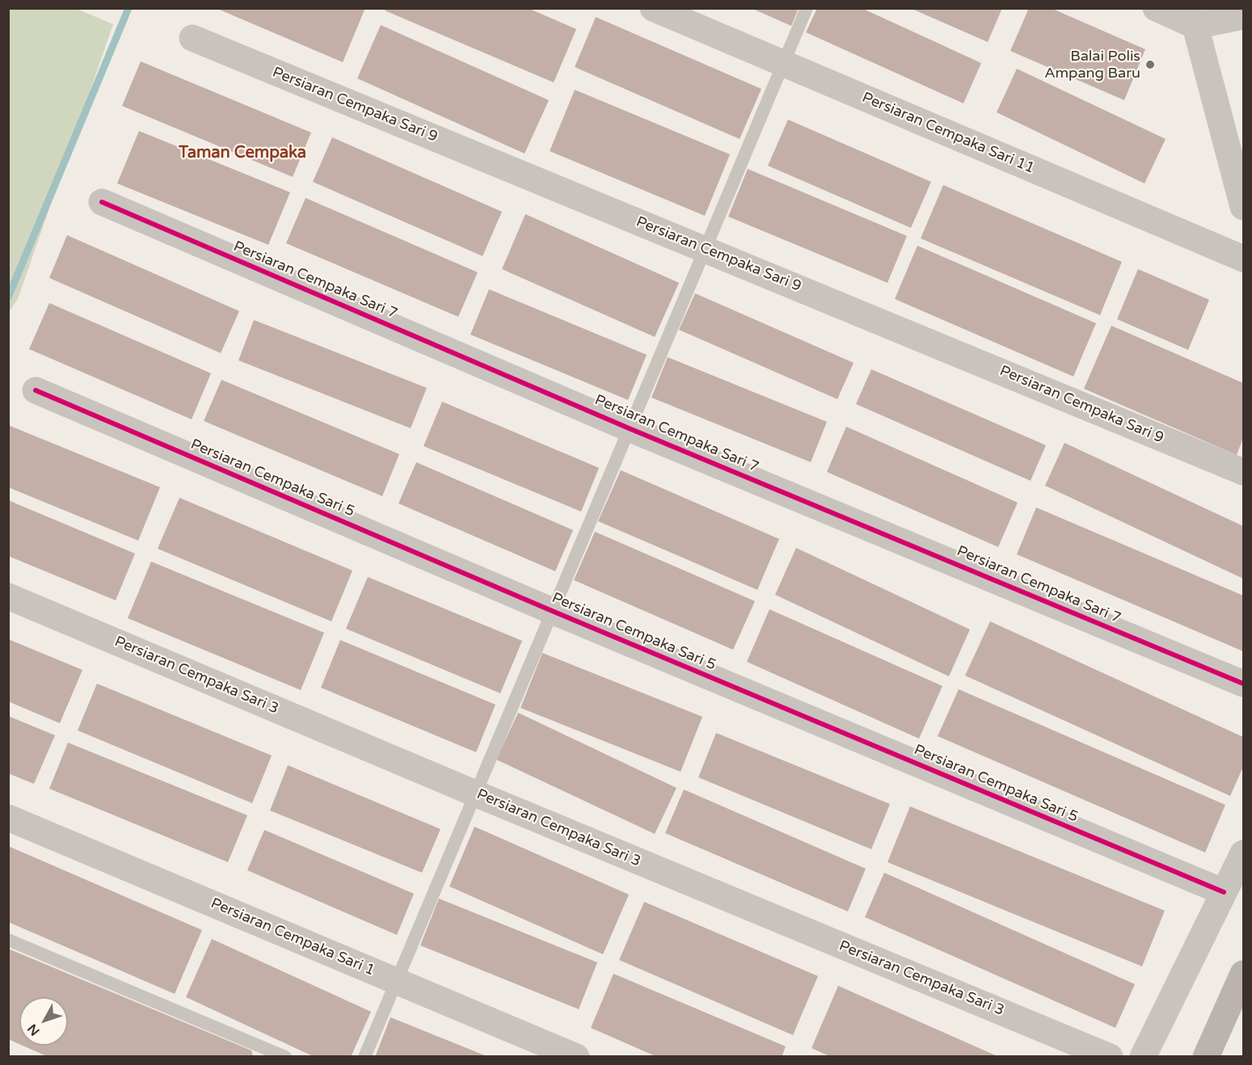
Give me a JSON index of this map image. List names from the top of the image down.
{
  "streets": {
    "street": [
      "Persiaran Cempaka Sari 9",
      "Persiaran Cempaka Sari 11",
      "Persiaran Cempaka Sari 7",
      "Persiaran Cempaka Sari 5",
      "Persiaran Cempaka Sari 3",
      "Persiaran Cempaka Sari 1"
    ]
  },
  "districts": ["Taman Cempaka"],
  "places": ["Balai Polis Ampang Baru"],
  "north": "bottom left"
}
